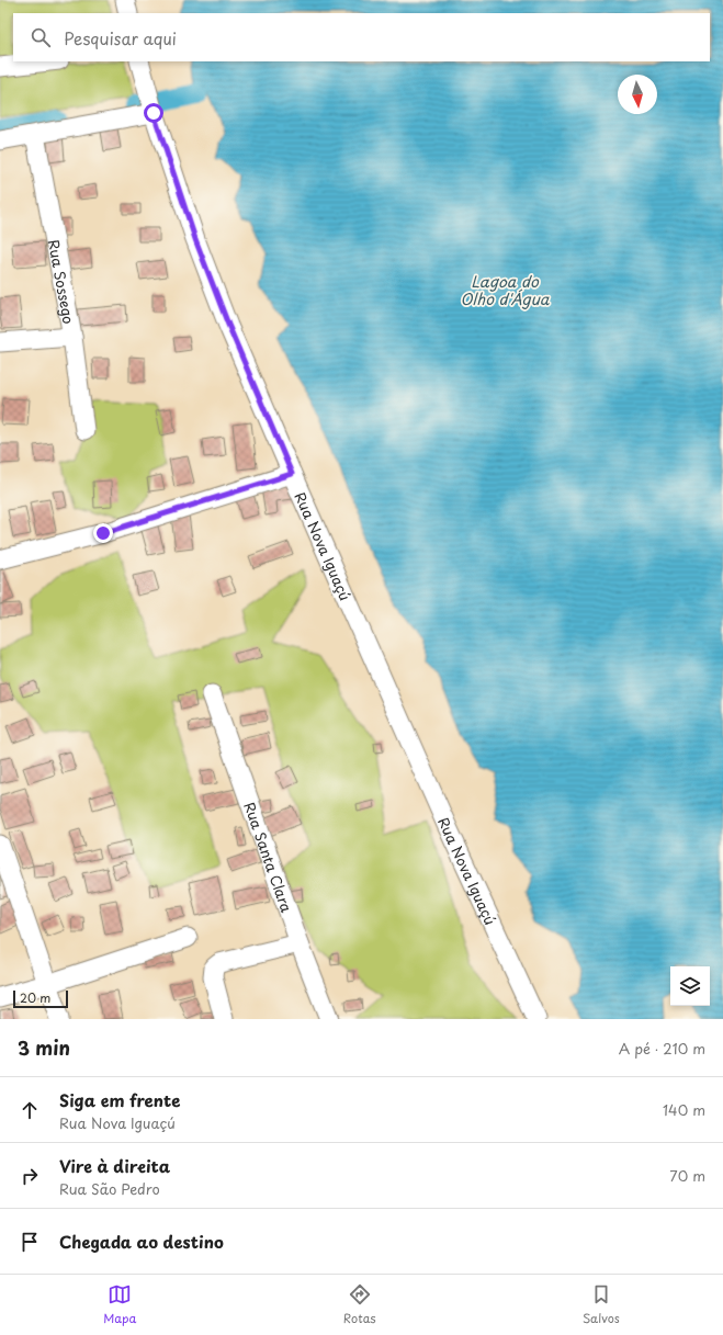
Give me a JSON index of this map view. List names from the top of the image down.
{
  "streets": {
    "street": ["Rua Sossego", "Rua Nova Iguaçú", "Rua Santa Clara"]
  },
  "water": ["Lagoa do Olho d'Água"],
  "scale_bar": "20 m",
  "north": "bottom",
  "page": {
    "search": "Pesquisar aqui",
    "scale": "20 m",
    "heading": ["3 min", "A pé · 210 m"],
    "list": [
      ["Siga em frente", "Rua Nova Iguaçú", "140 m"],
      ["Vire à direita", "Rua São Pedro", "70 m"],
      "Chegada ao destino"
    ],
    "nav": ["Mapa", "Rotas", "Salvos"]
  }
}
